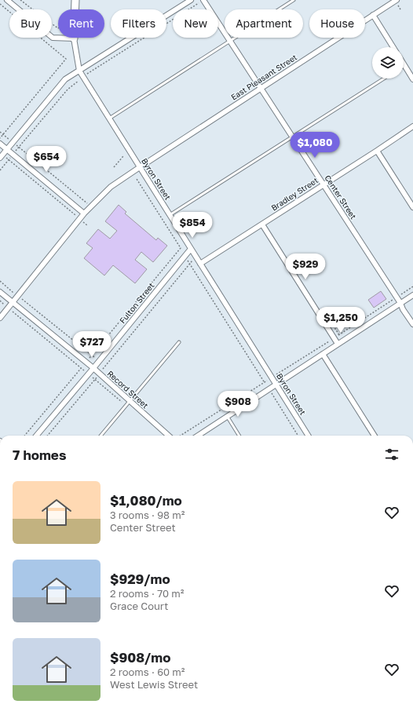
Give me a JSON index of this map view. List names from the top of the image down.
{
  "streets": {
    "street": [
      "East Pleasant Street",
      "Byron Street",
      "Bradley Street",
      "Center Street",
      "Fulton Street",
      "Record Street"
    ]
  },
  "crossings": [
    ["East Pleasant Street", "Byron Street"],
    ["East Pleasant Street", "Center Street"],
    ["East Pleasant Street", "Record Street"],
    ["Byron Street", "Bradley Street"],
    ["Byron Street", "Fulton Street"],
    ["Bradley Street", "Center Street"],
    ["Fulton Street", "Record Street"]
  ],
  "page": {
    "chip": [
      "Buy",
      "Rent",
      "Filters",
      "New",
      "Apartment",
      "House"
    ],
    "price": [
      "$1,080",
      "$654",
      "$854",
      "$929",
      "$1,250",
      "$727",
      "$908"
    ],
    "heading": "7 homes",
    "list": [
      {
        "name": "$1,080/mo",
        "note": "3 rooms · 98 m² · Center Street"
      },
      {
        "name": "$929/mo",
        "note": "2 rooms · 70 m² · Grace Court"
      },
      {
        "name": "$908/mo",
        "note": "2 rooms · 60 m² · West Lewis Street"
      }
    ]
  }
}
